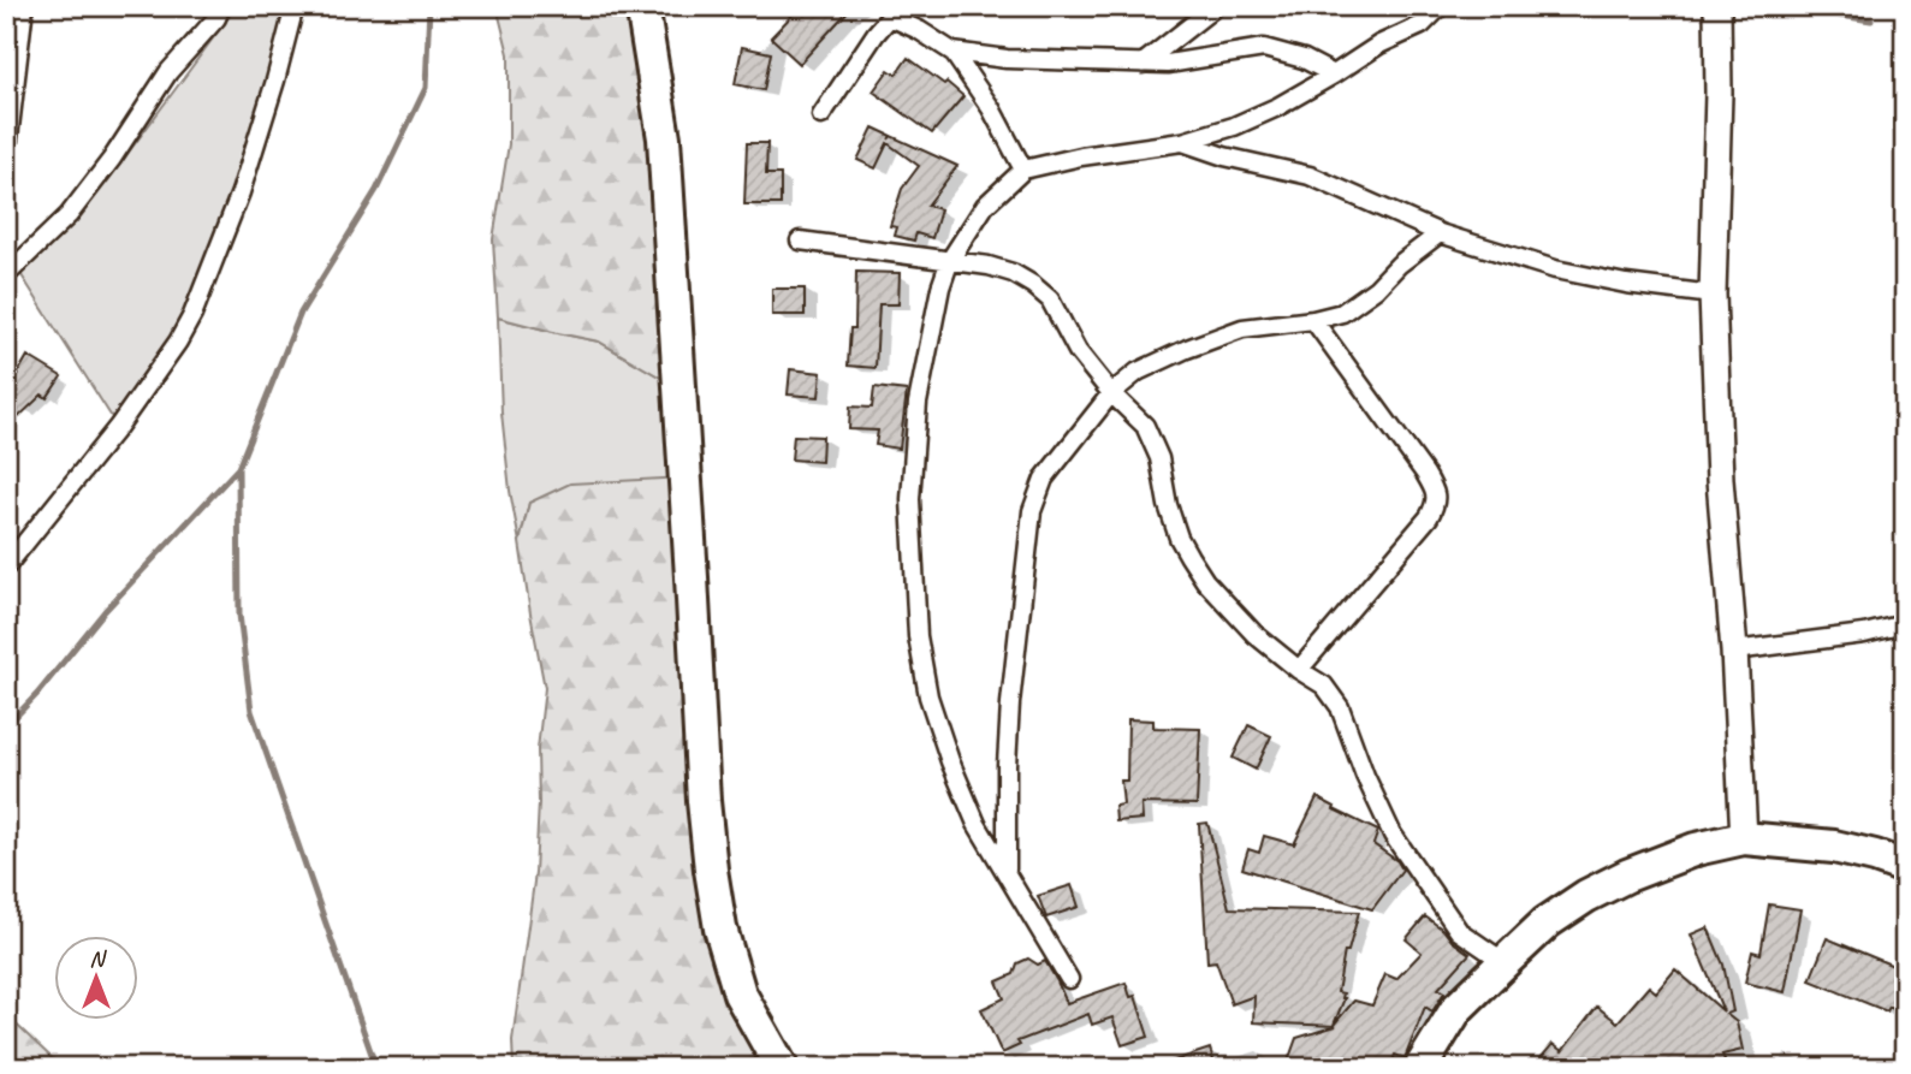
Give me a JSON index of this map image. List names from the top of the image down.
{
  "north": "top"
}
